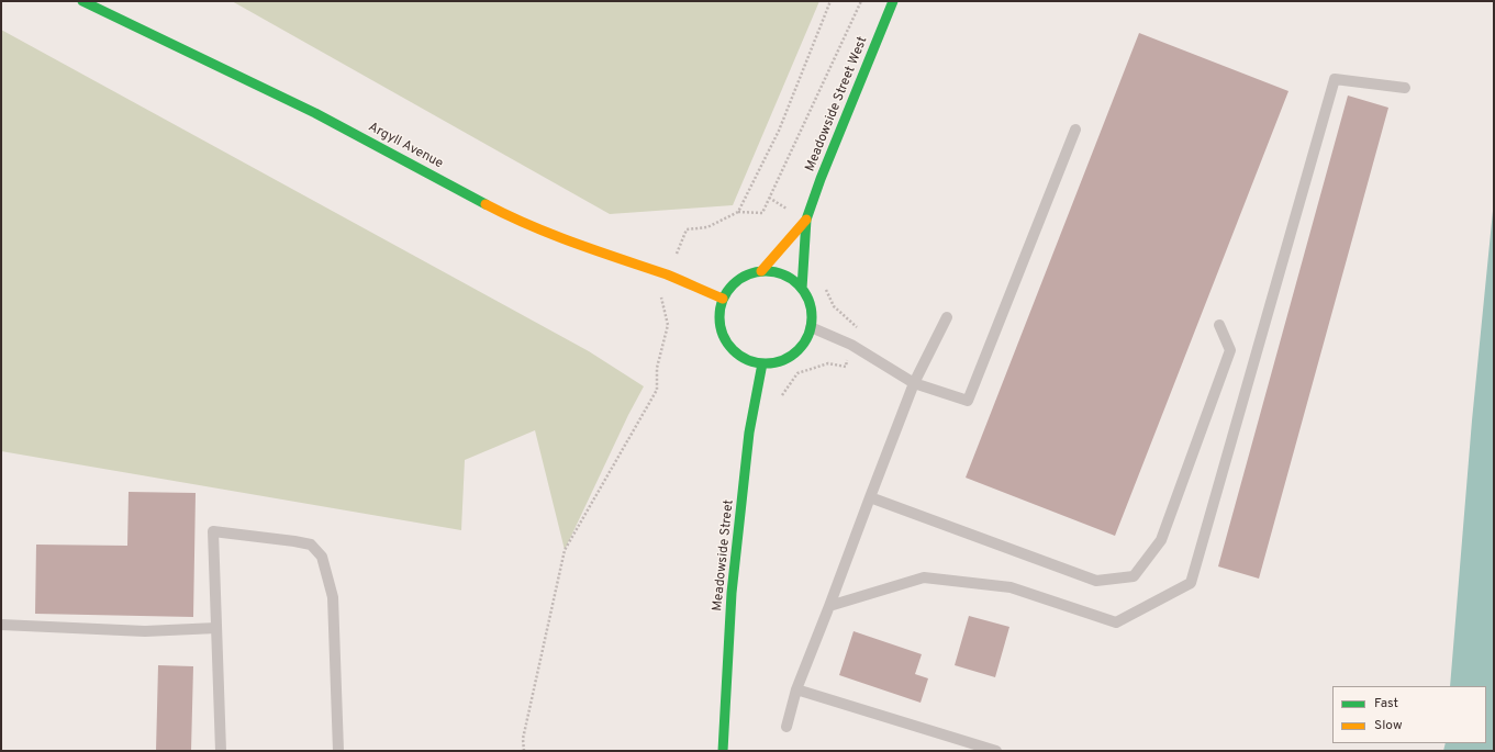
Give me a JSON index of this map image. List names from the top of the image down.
{
  "streets": {
    "street": ["Meadowside Street West", "Argyll Avenue", "Meadowside Street"]
  },
  "crossings": [
    ["Meadowside Street West", "Argyll Avenue"],
    ["Meadowside Street West", "Meadowside Street"],
    ["Argyll Avenue", "Meadowside Street"]
  ],
  "legend": ["Fast", "Slow"]
}
